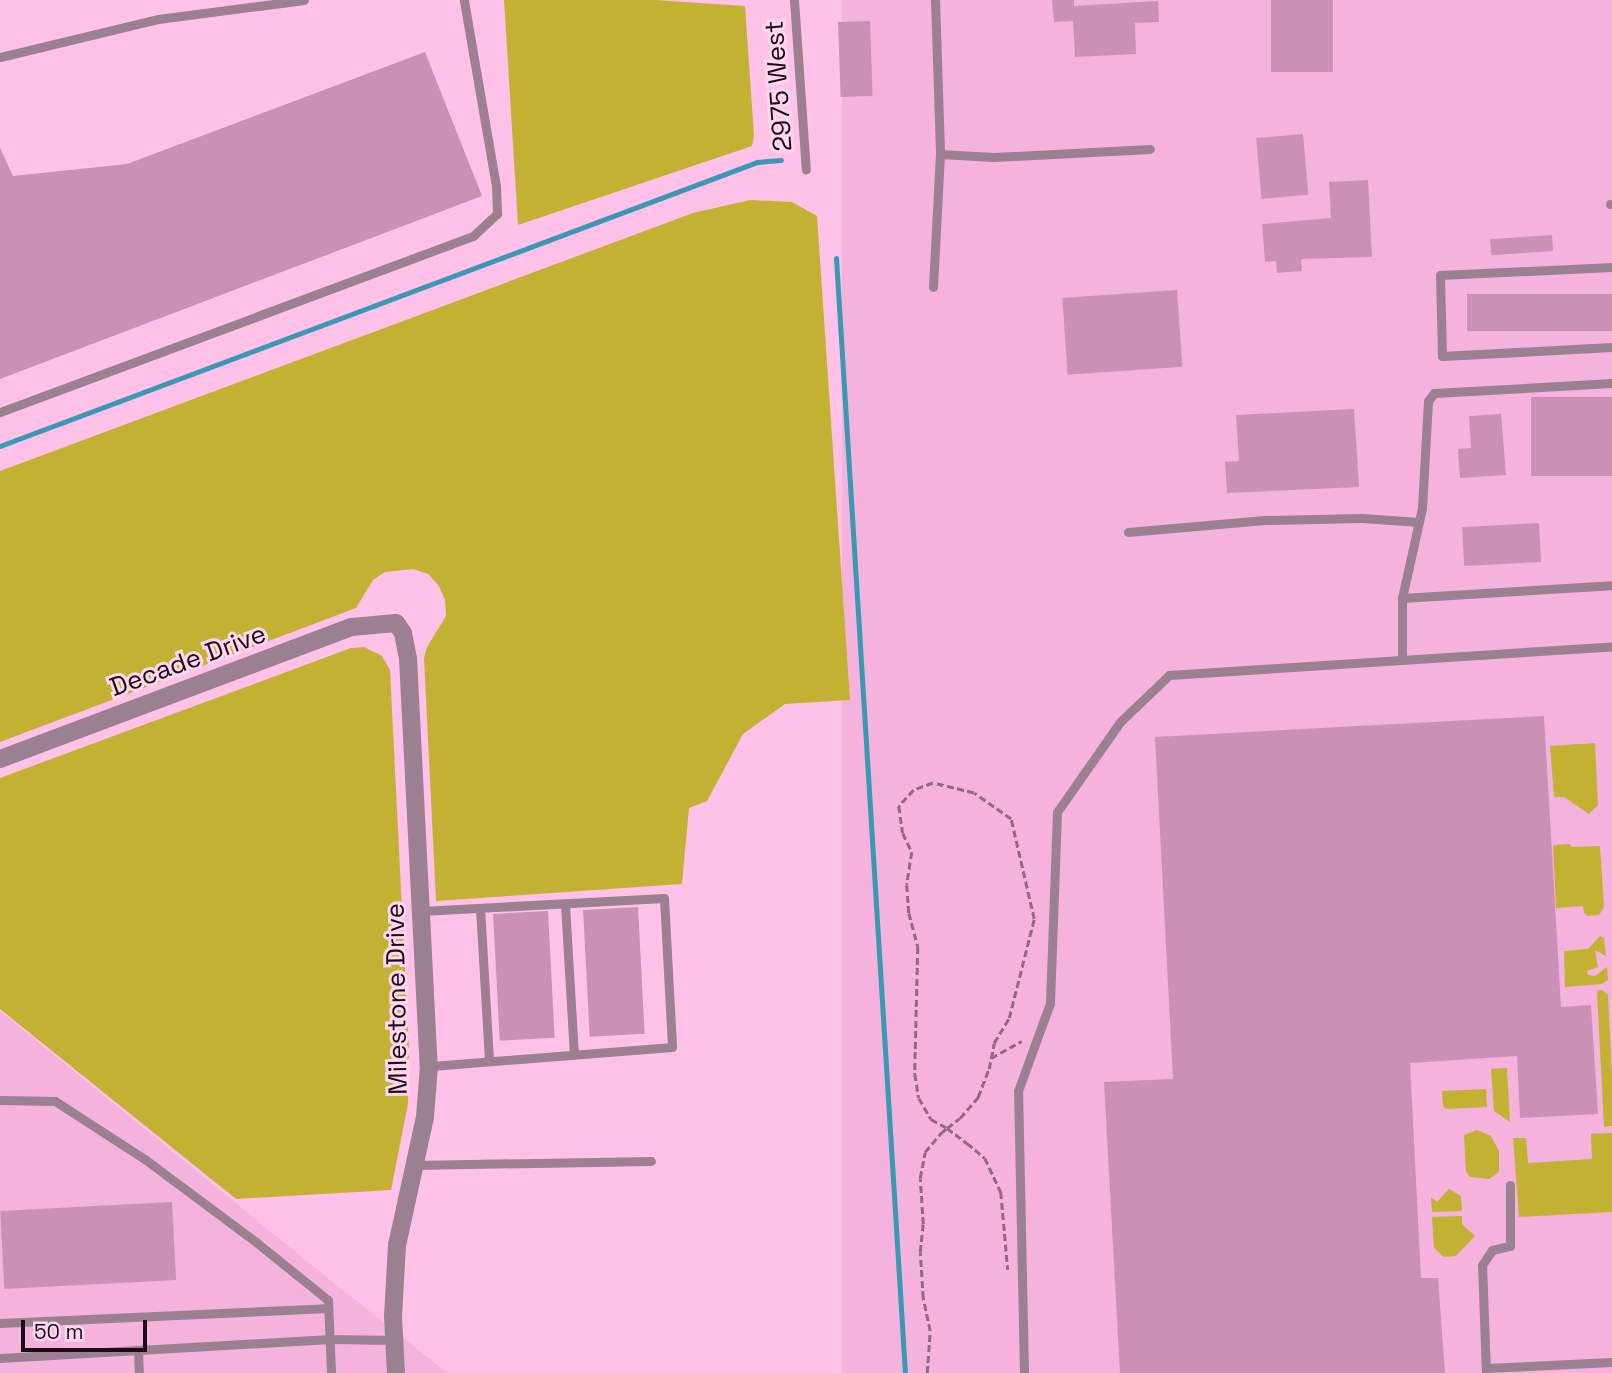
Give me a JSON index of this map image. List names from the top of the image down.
{
  "streets": {
    "street": ["Decade Drive", "Milestone Drive"],
    "lane": ["2975 West"]
  },
  "crossings": [
    ["Decade Drive", "Milestone Drive"]
  ],
  "scale_bar": "50 m"
}
